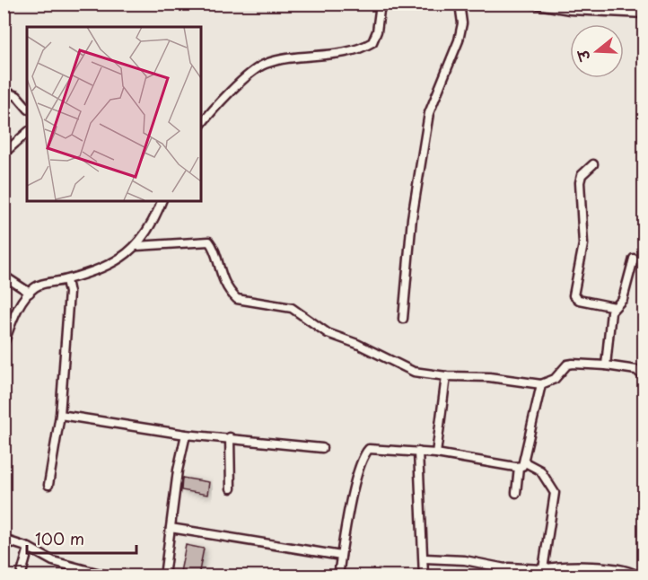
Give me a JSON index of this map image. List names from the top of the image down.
{
  "scale_bar": "100 m",
  "north": "left"
}
